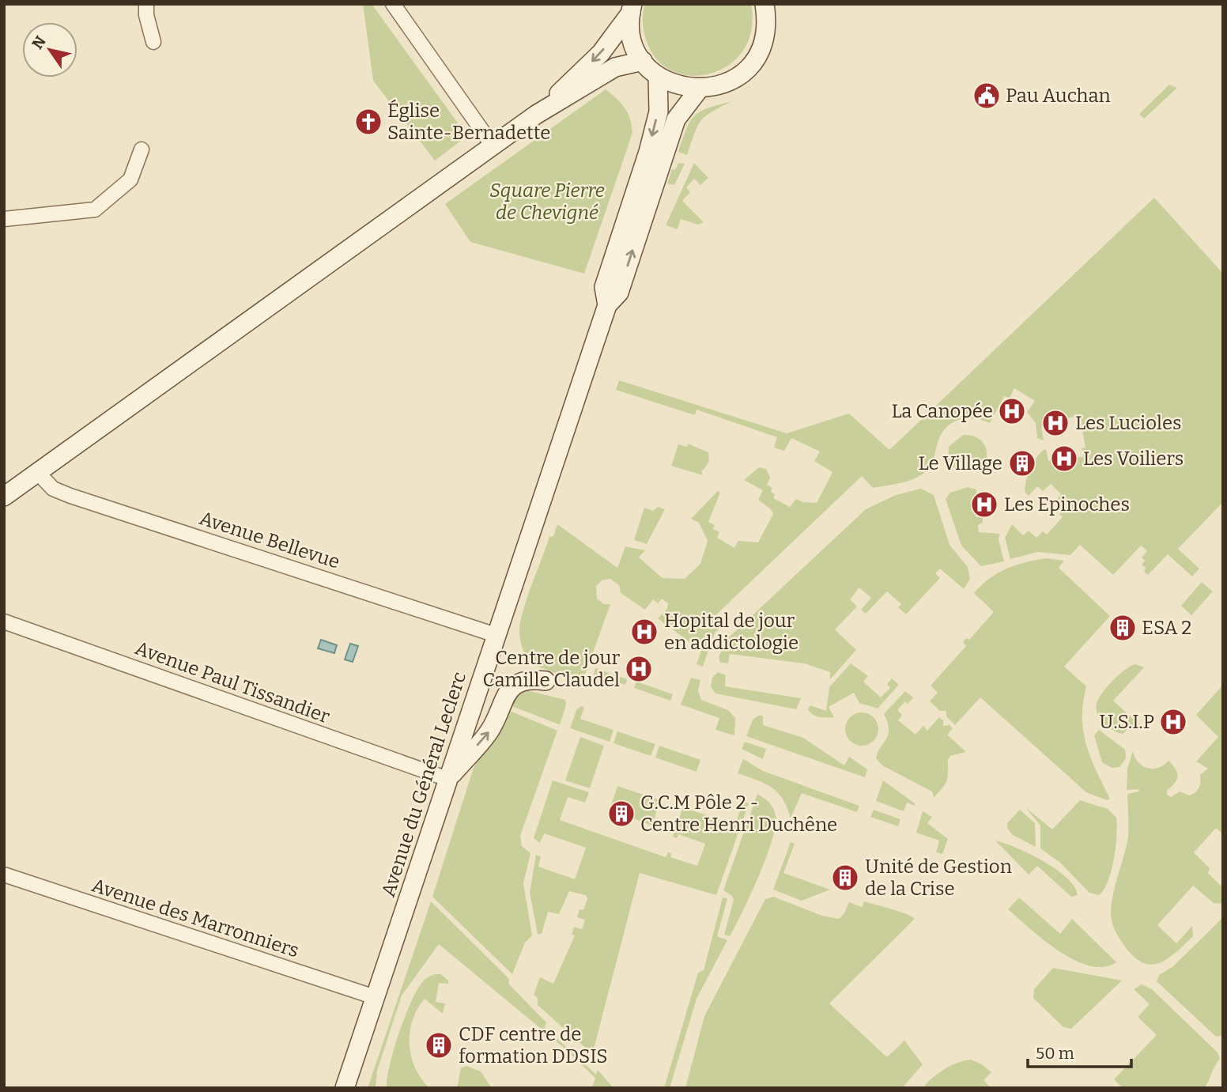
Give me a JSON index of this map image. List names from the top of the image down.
{
  "streets": {
    "main road": ["Avenue du Général Leclerc"],
    "street": ["Avenue Bellevue", "Avenue Paul Tissandier", "Avenue des Marronniers"]
  },
  "crossings": [
    ["Avenue Bellevue", "Avenue du Général Leclerc"],
    ["Avenue Paul Tissandier", "Avenue du Général Leclerc"],
    ["Avenue du Général Leclerc", "Avenue des Marronniers"]
  ],
  "parks": ["Square Pierre de Chevigné"],
  "places": {
    "public building": ["Pau Auchan"],
    "church": ["Église Sainte-Bernadette"],
    "hospital": [
      "La Canopée",
      "Les Lucioles",
      "Les Voiliers",
      "Les Epinoches",
      "Hopital de jour en addictologie",
      "Centre de jour Camille Claudel",
      "U.S.I.P"
    ],
    "building": [
      "Le Village",
      "ESA 2",
      "G.C.M Pôle 2 - Centre Henri Duchêne",
      "Unité de Gestion de la Crise",
      "CDF centre de formation DDSIS"
    ]
  },
  "scale_bar": "50 m",
  "north": "top left"
}
